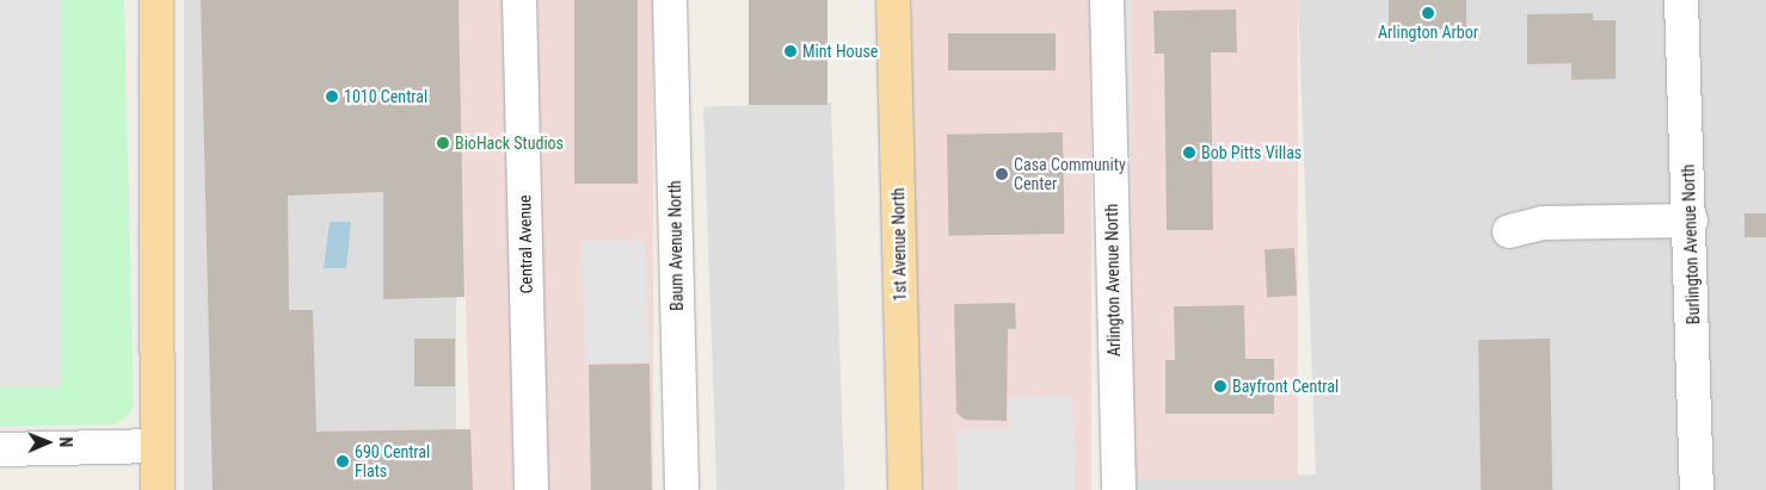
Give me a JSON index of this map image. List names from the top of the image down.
{
  "streets": {
    "main road": ["1st Avenue North"],
    "street": [
      "Central Avenue",
      "Burlington Avenue North",
      "Baum Avenue North",
      "Arlington Avenue North"
    ]
  },
  "places": [
    "Arlington Arbor",
    "Mint House",
    "1010 Central",
    "BioHack Studios",
    "Bob Pitts Villas",
    "Casa Community Center",
    "Bayfront Central",
    "690 Central Flats"
  ],
  "north": "right"
}
